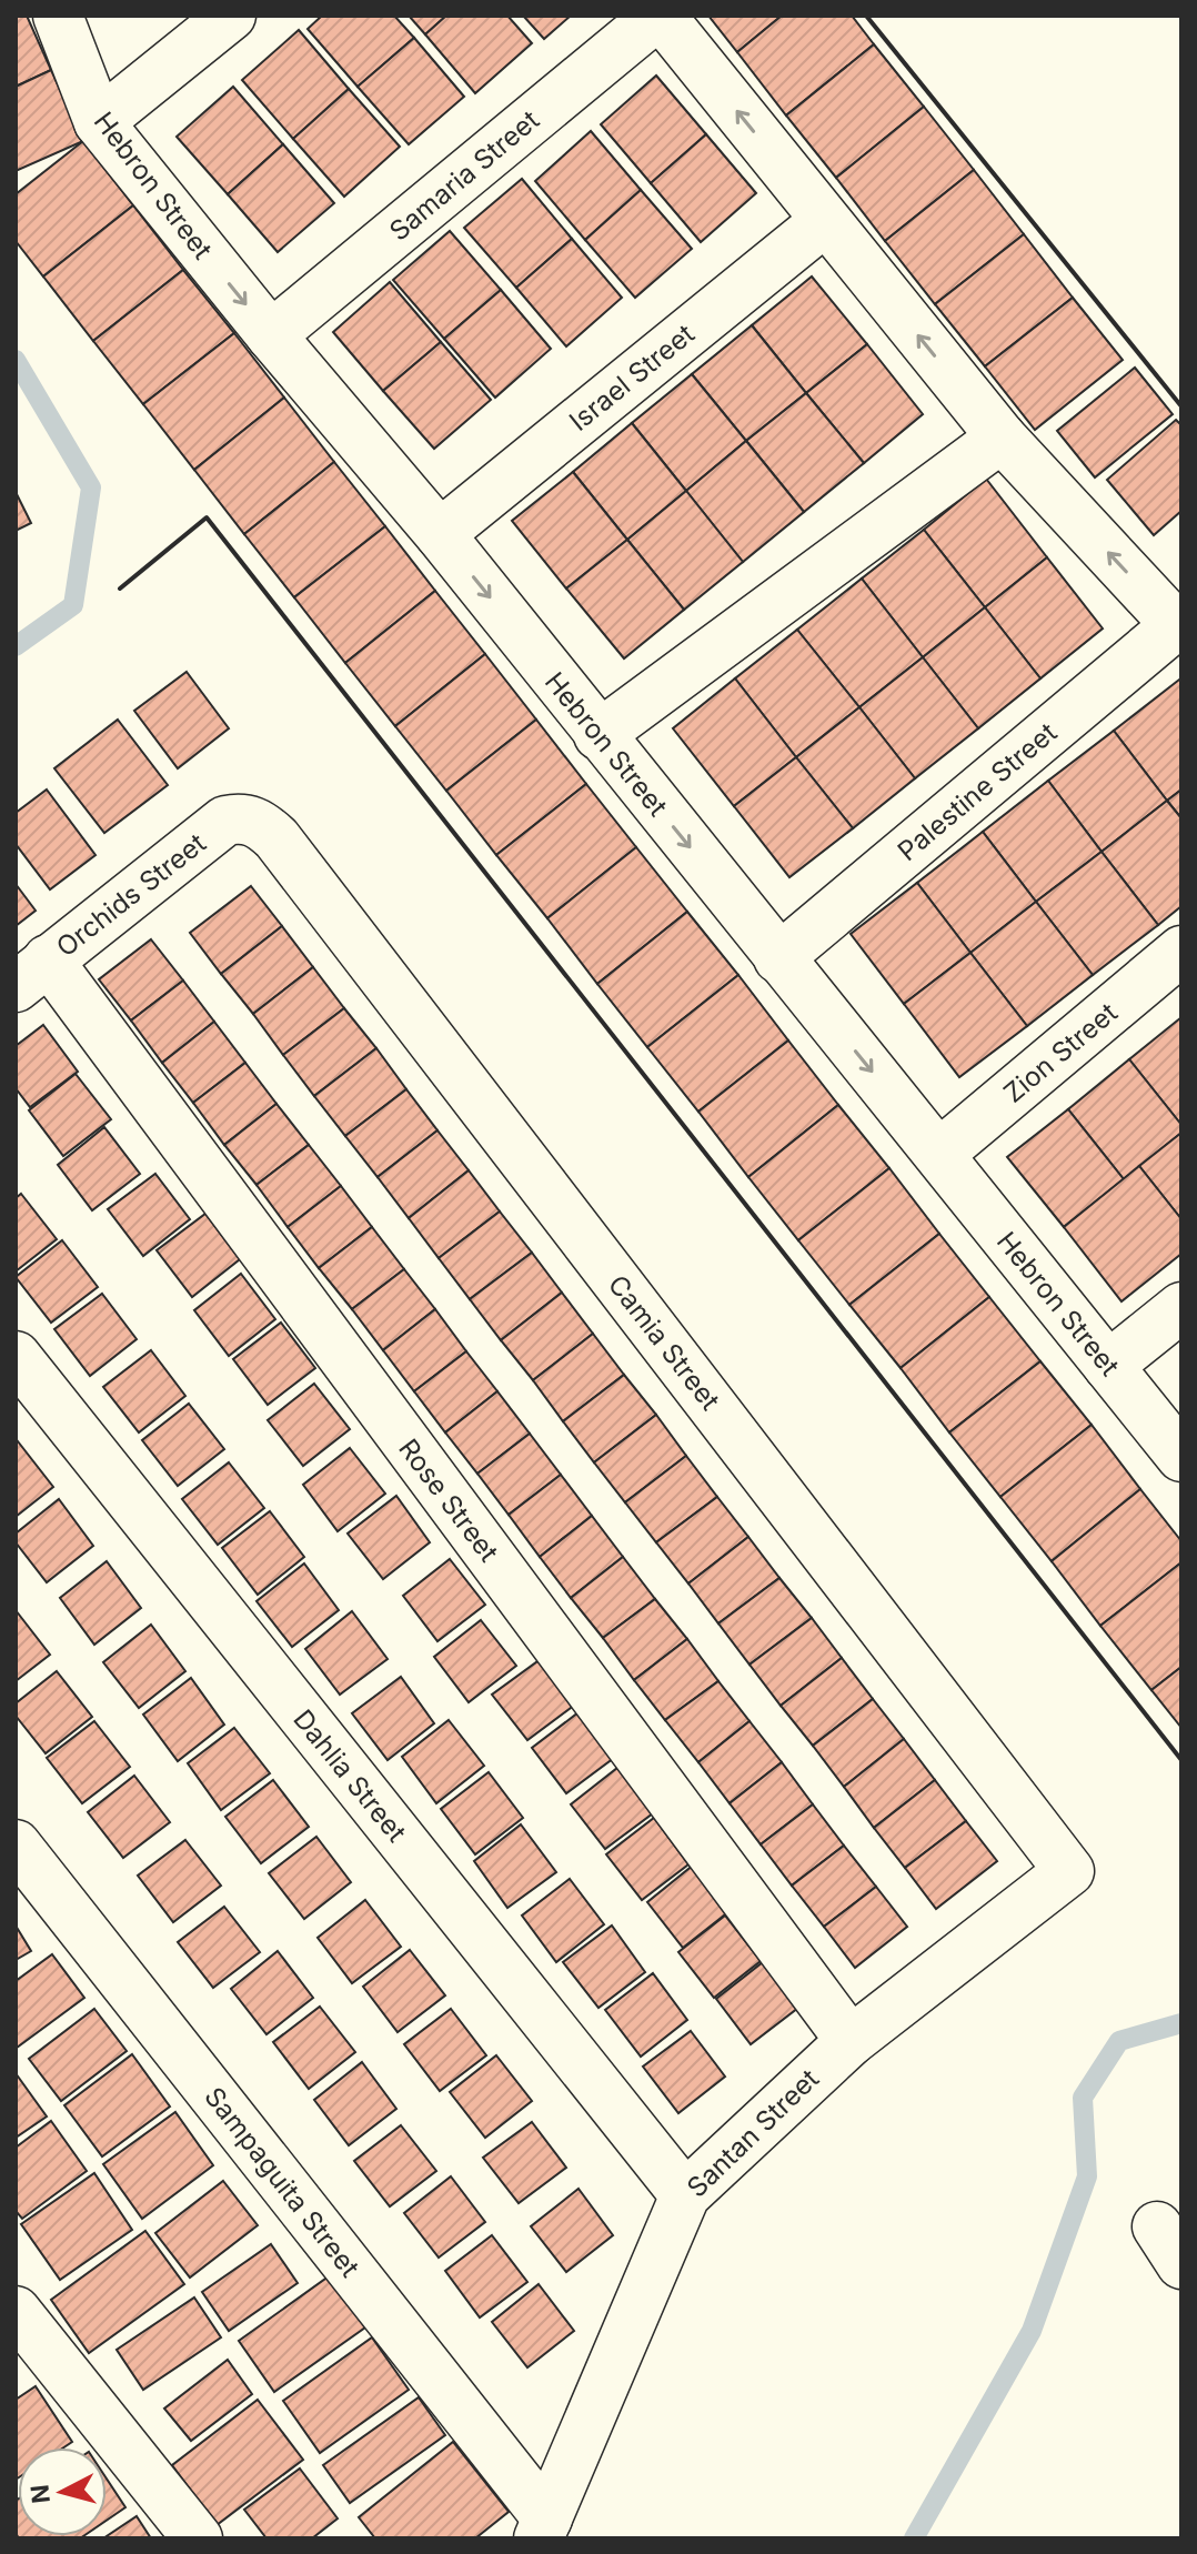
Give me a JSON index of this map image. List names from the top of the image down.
{
  "streets": {
    "street": [
      "Samaria Street",
      "Hebron Street",
      "Israel Street",
      "Palestine Street",
      "Orchids Street",
      "Zion Street",
      "Camia Street",
      "Rose Street",
      "Dahlia Street",
      "Santan Street",
      "Sampaguita Street"
    ]
  },
  "crossings": [
    ["Samaria Street", "Hebron Street"],
    ["Hebron Street", "Israel Street"],
    ["Hebron Street", "Palestine Street"],
    ["Hebron Street", "Zion Street"],
    ["Orchids Street", "Camia Street"],
    ["Orchids Street", "Rose Street"],
    ["Camia Street", "Santan Street"],
    ["Rose Street", "Santan Street"],
    ["Dahlia Street", "Santan Street"],
    ["Santan Street", "Sampaguita Street"]
  ],
  "one_way": ["Hebron Street"],
  "north": "left"
}
